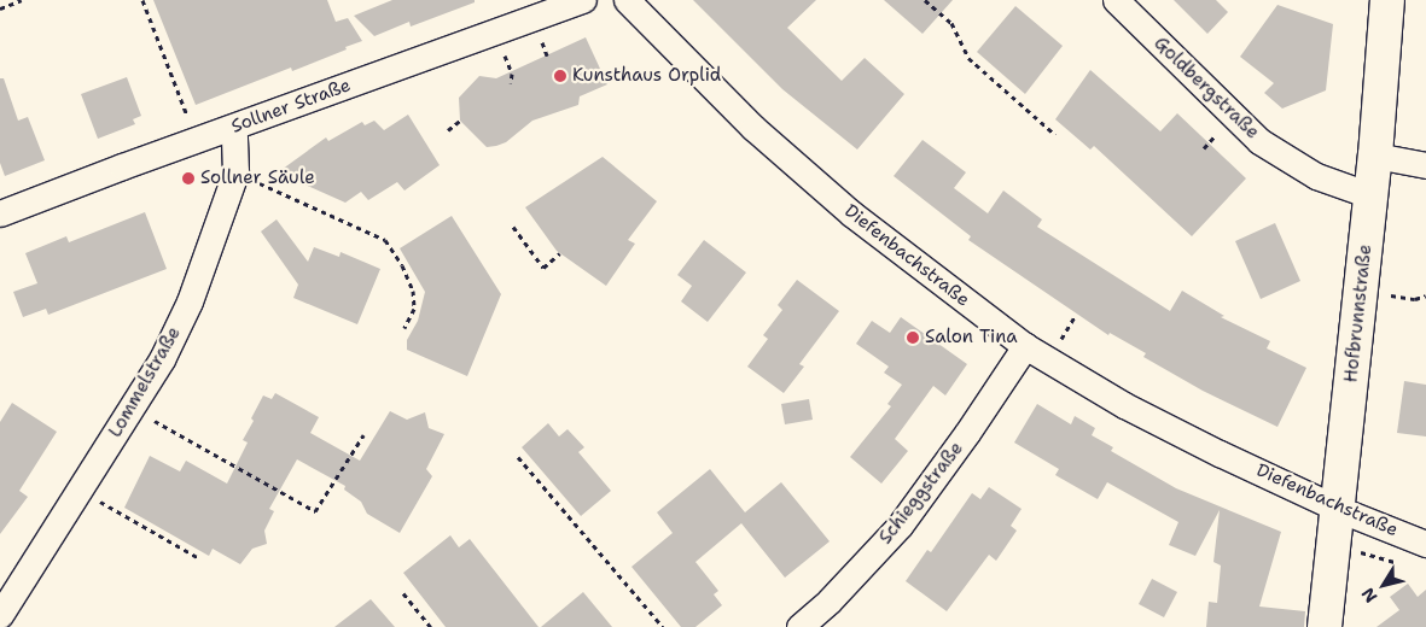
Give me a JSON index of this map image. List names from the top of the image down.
{
  "streets": {
    "street": [
      "Goldbergstraße",
      "Sollner Straße",
      "Diefenbachstraße",
      "Hofbrunnstraße",
      "Lommelstraße",
      "Schieggstraße"
    ]
  },
  "crossings": [
    ["Goldbergstraße", "Hofbrunnstraße"],
    ["Sollner Straße", "Lommelstraße"],
    ["Diefenbachstraße", "Hofbrunnstraße"],
    ["Diefenbachstraße", "Schieggstraße"]
  ],
  "places": ["Kunsthaus Orplid", "Sollner Säule", "Salon Tina"],
  "north": "bottom left"
}
